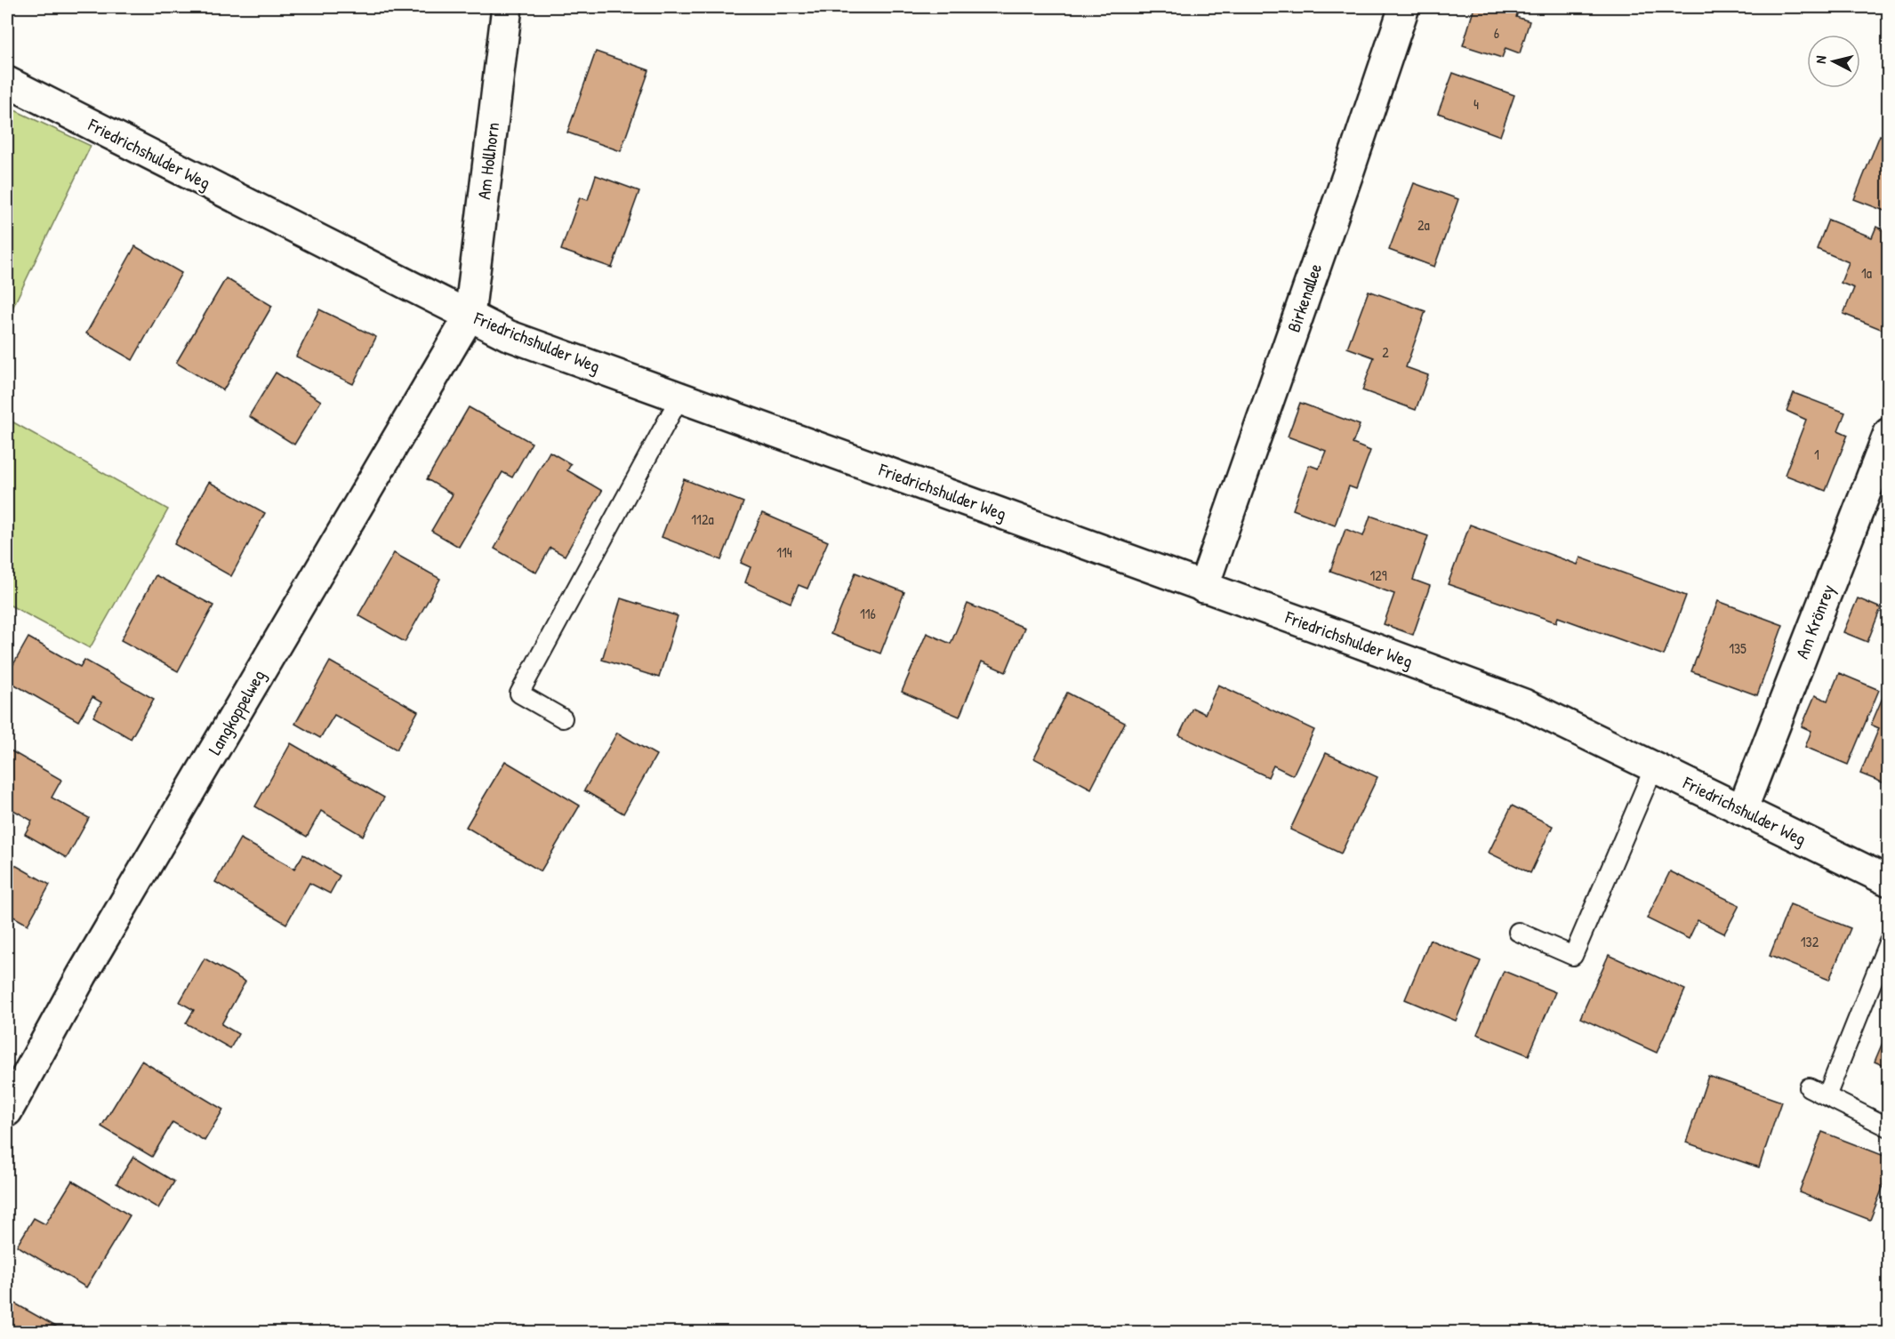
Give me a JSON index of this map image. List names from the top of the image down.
{
  "streets": {
    "street": [
      "Friedrichshulder Weg",
      "Am Hollhorn",
      "Birkenallee",
      "Am Krönrey",
      "Langkoppelweg"
    ]
  },
  "crossings": [
    ["Friedrichshulder Weg", "Am Hollhorn"],
    ["Friedrichshulder Weg", "Birkenallee"],
    ["Friedrichshulder Weg", "Am Krönrey"],
    ["Friedrichshulder Weg", "Langkoppelweg"],
    ["Am Hollhorn", "Langkoppelweg"]
  ],
  "house_numbers": [
    "6",
    "4",
    "2a",
    "1a",
    "2",
    "1",
    "112a",
    "114",
    "129",
    "116",
    "135",
    "132"
  ],
  "north": "left"
}
